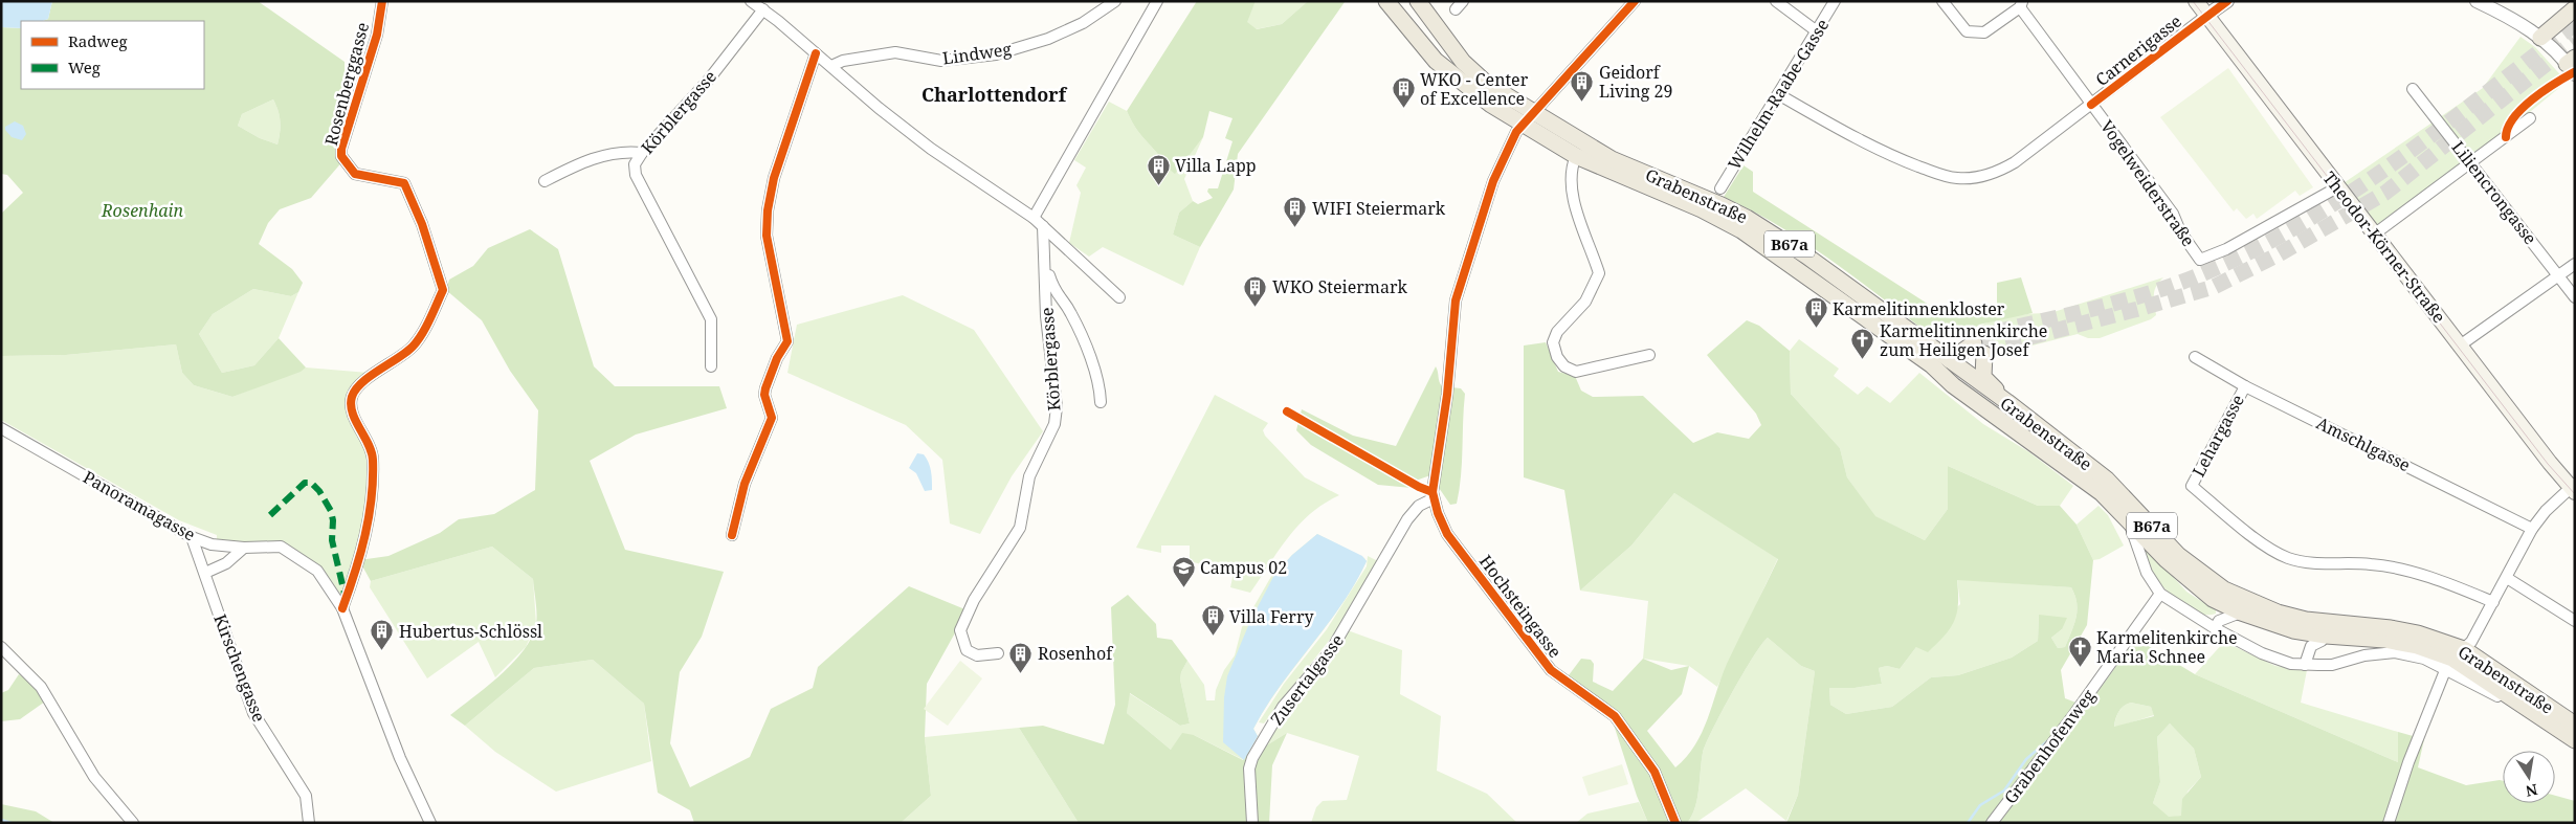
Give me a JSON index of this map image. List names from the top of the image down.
{
  "streets": {
    "main road": ["Grabenstraße", "B67a", "Theodor-Körner-Straße"],
    "street": [
      "Carnerigasse",
      "Lindweg",
      "Rosenberggasse",
      "Wilhelm-Raabe-Gasse",
      "Körblergasse",
      "Vogelweiderstraße",
      "Liliencrongasse",
      "Lehargasse",
      "Amschlgasse",
      "Panoramagasse",
      "Hochsteingasse",
      "Kirschengasse",
      "Zusertalgasse",
      "Grabenhofenweg"
    ]
  },
  "crossings": [
    ["Carnerigasse", "Wilhelm-Raabe-Gasse"],
    ["Carnerigasse", "Vogelweiderstraße"],
    ["Carnerigasse", "Theodor-Körner-Straße"],
    ["Rosenberggasse", "Panoramagasse"],
    ["Vogelweiderstraße", "Theodor-Körner-Straße"],
    ["Grabenstraße", "B67a"],
    ["Grabenstraße", "Hochsteingasse"],
    ["Grabenstraße", "Grabenhofenweg"],
    ["Lehargasse", "Amschlgasse"],
    ["Panoramagasse", "Kirschengasse"],
    ["Hochsteingasse", "Zusertalgasse"]
  ],
  "districts": ["Charlottendorf"],
  "parks": ["Rosenhain"],
  "places": {
    "building": [
      "Geidorf Living 29",
      "WKO - Center of Excellence",
      "Villa Lapp",
      "WIFI Steiermark",
      "WKO Steiermark",
      "Karmelitinnenkloster",
      "Villa Ferry",
      "Hubertus-Schlössl",
      "Rosenhof"
    ],
    "church": ["Karmelitinnenkirche zum Heiligen Josef", "Karmelitenkirche Maria Schnee"],
    "school or university": ["Campus 02"]
  },
  "legend": ["Radweg", "Weg"],
  "north": "bottom"
}
